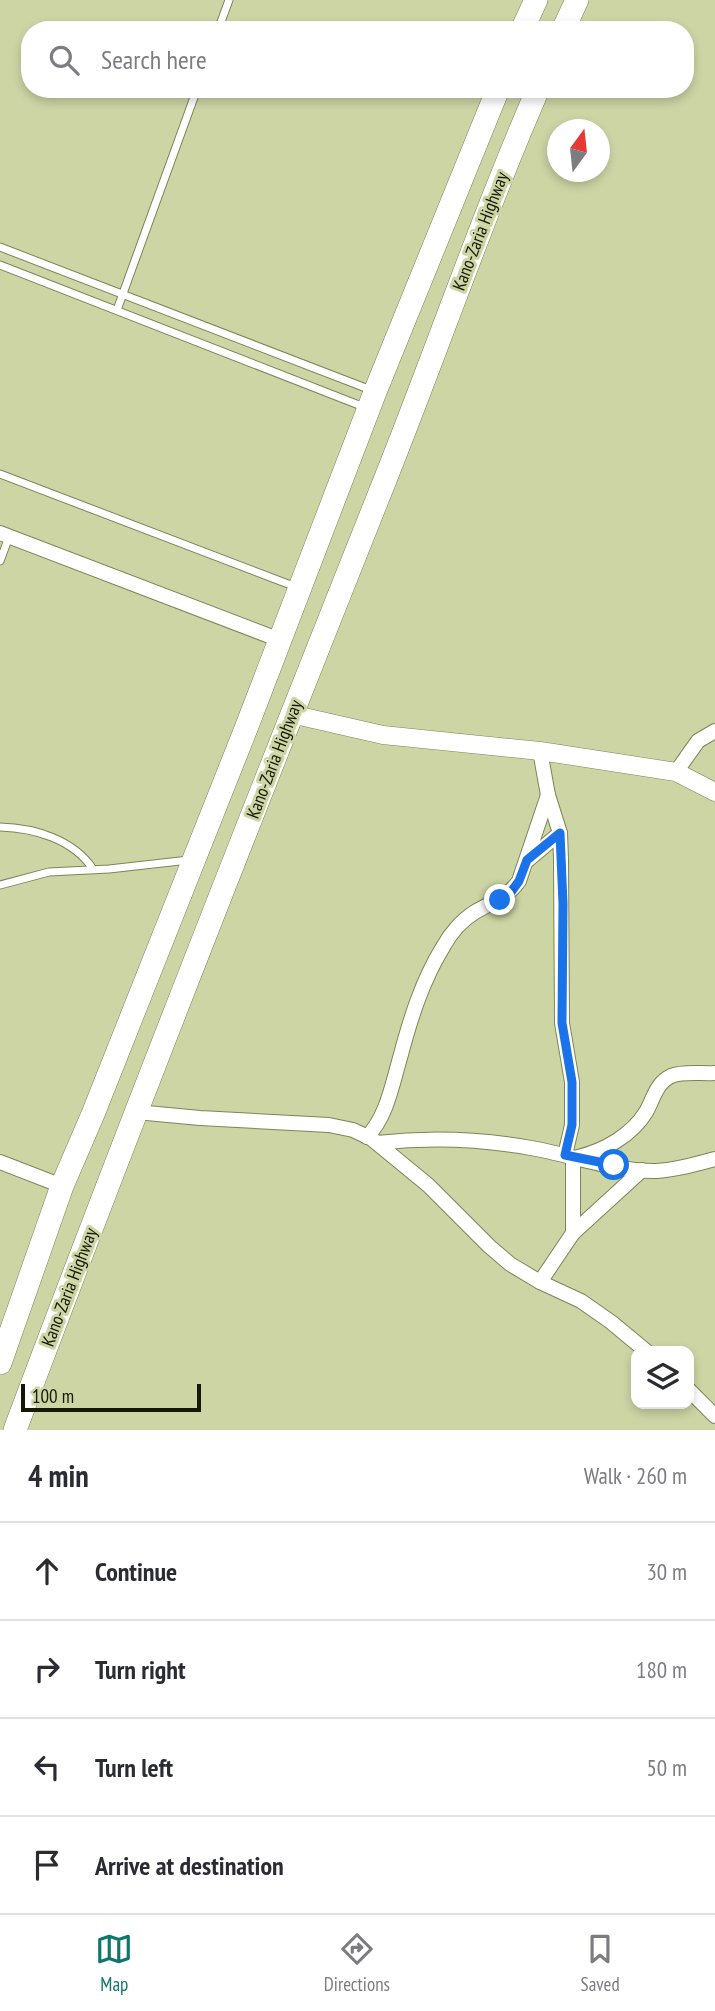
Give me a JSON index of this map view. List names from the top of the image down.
{
  "streets": {
    "highway": ["Kano-Zaria Highway"]
  },
  "scale_bar": "100 m",
  "north": "top",
  "page": {
    "search": "Search here",
    "scale": "100 m",
    "heading": ["4 min", "Walk · 260 m"],
    "list": [
      ["Continue", "30 m"],
      ["Turn right", "180 m"],
      ["Turn left", "50 m"],
      "Arrive at destination"
    ],
    "nav": ["Map", "Directions", "Saved"]
  }
}
